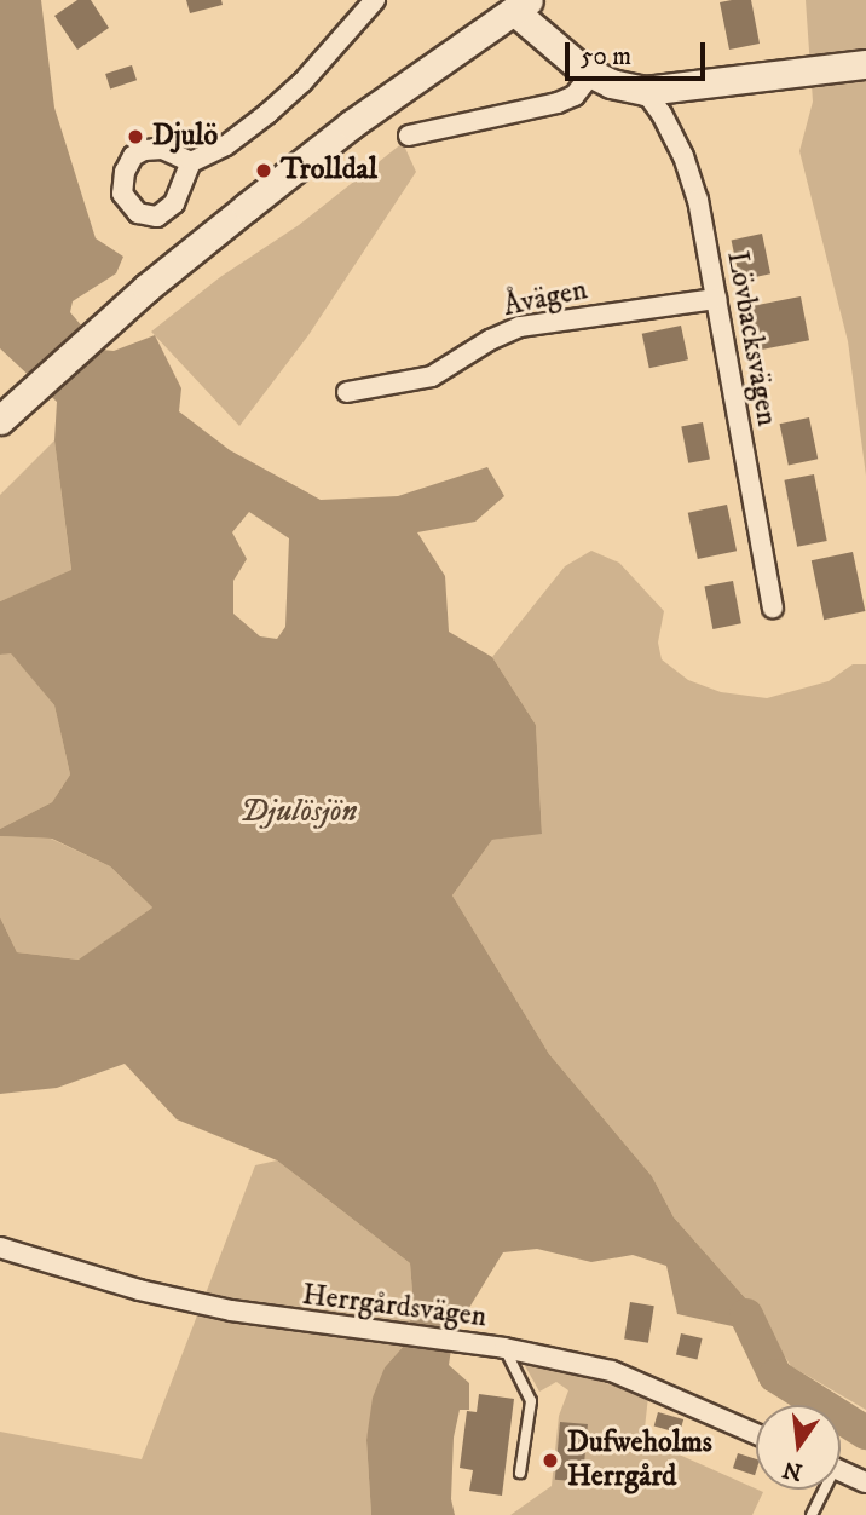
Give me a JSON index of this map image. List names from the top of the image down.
{
  "streets": {
    "street": ["Åvägen", "Lövbacksvägen", "Herrgårdsvägen"]
  },
  "crossings": [
    ["Åvägen", "Lövbacksvägen"]
  ],
  "water": ["Djulösjön"],
  "places": ["Djulö", "Trolldal", "Dufweholms Herrgård"],
  "scale_bar": "50 m",
  "north": "bottom"
}
